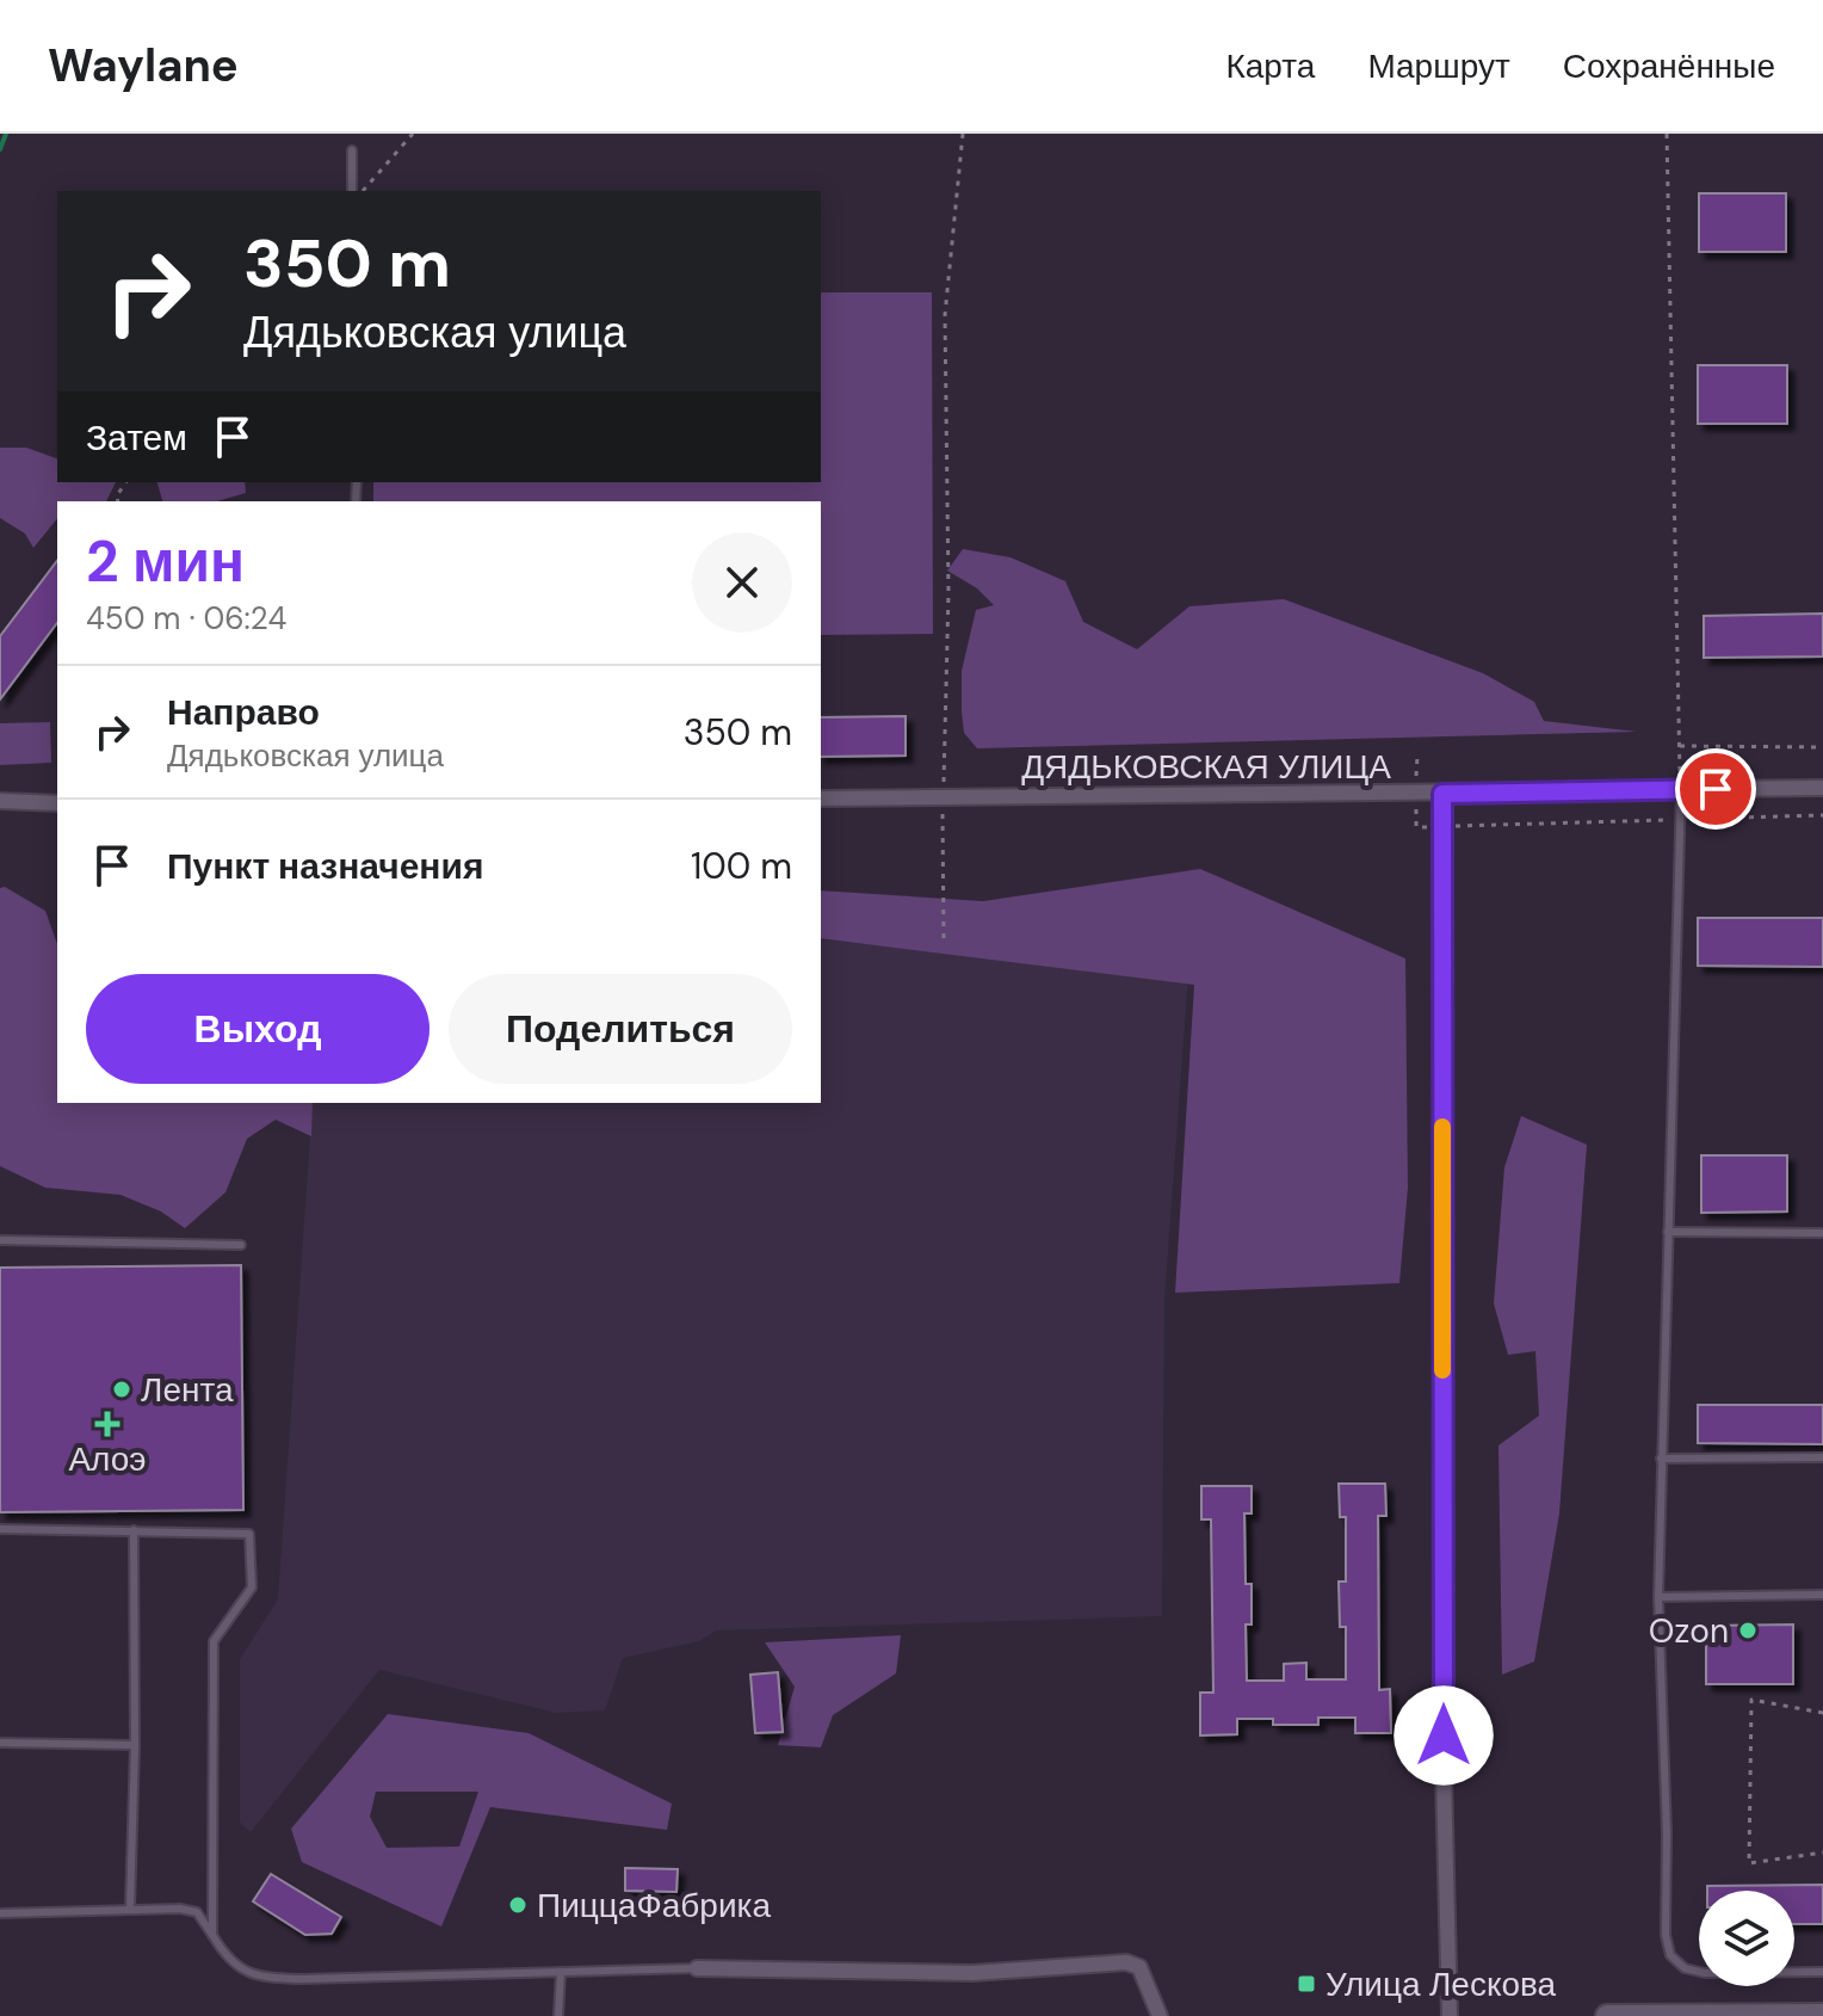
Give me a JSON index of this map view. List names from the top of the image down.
{
  "streets": {
    "street": ["ДЯДЬКОВСКАЯ УЛИЦА"]
  },
  "places": {
    "other": ["Лента", "Ozon", "ПиццаФабрика"],
    "health": ["Алоэ"],
    "transit": ["Улица Лескова"]
  },
  "page": {
    "header": "Waylane",
    "nav": ["Карта", "Маршрут", "Сохранённые"],
    "turn": ["350 m", "Дядьковская улица"],
    "then": "Затем",
    "heading": ["2 мин", "450 m · 06:24"],
    "list": [
      {
        "name": "Направо",
        "note": "Дядьковская улица",
        "value": "350 m"
      },
      {
        "name": "Пункт назначения",
        "value": "100 m"
      }
    ],
    "buttons": ["Выход", "Поделиться"]
  }
}
